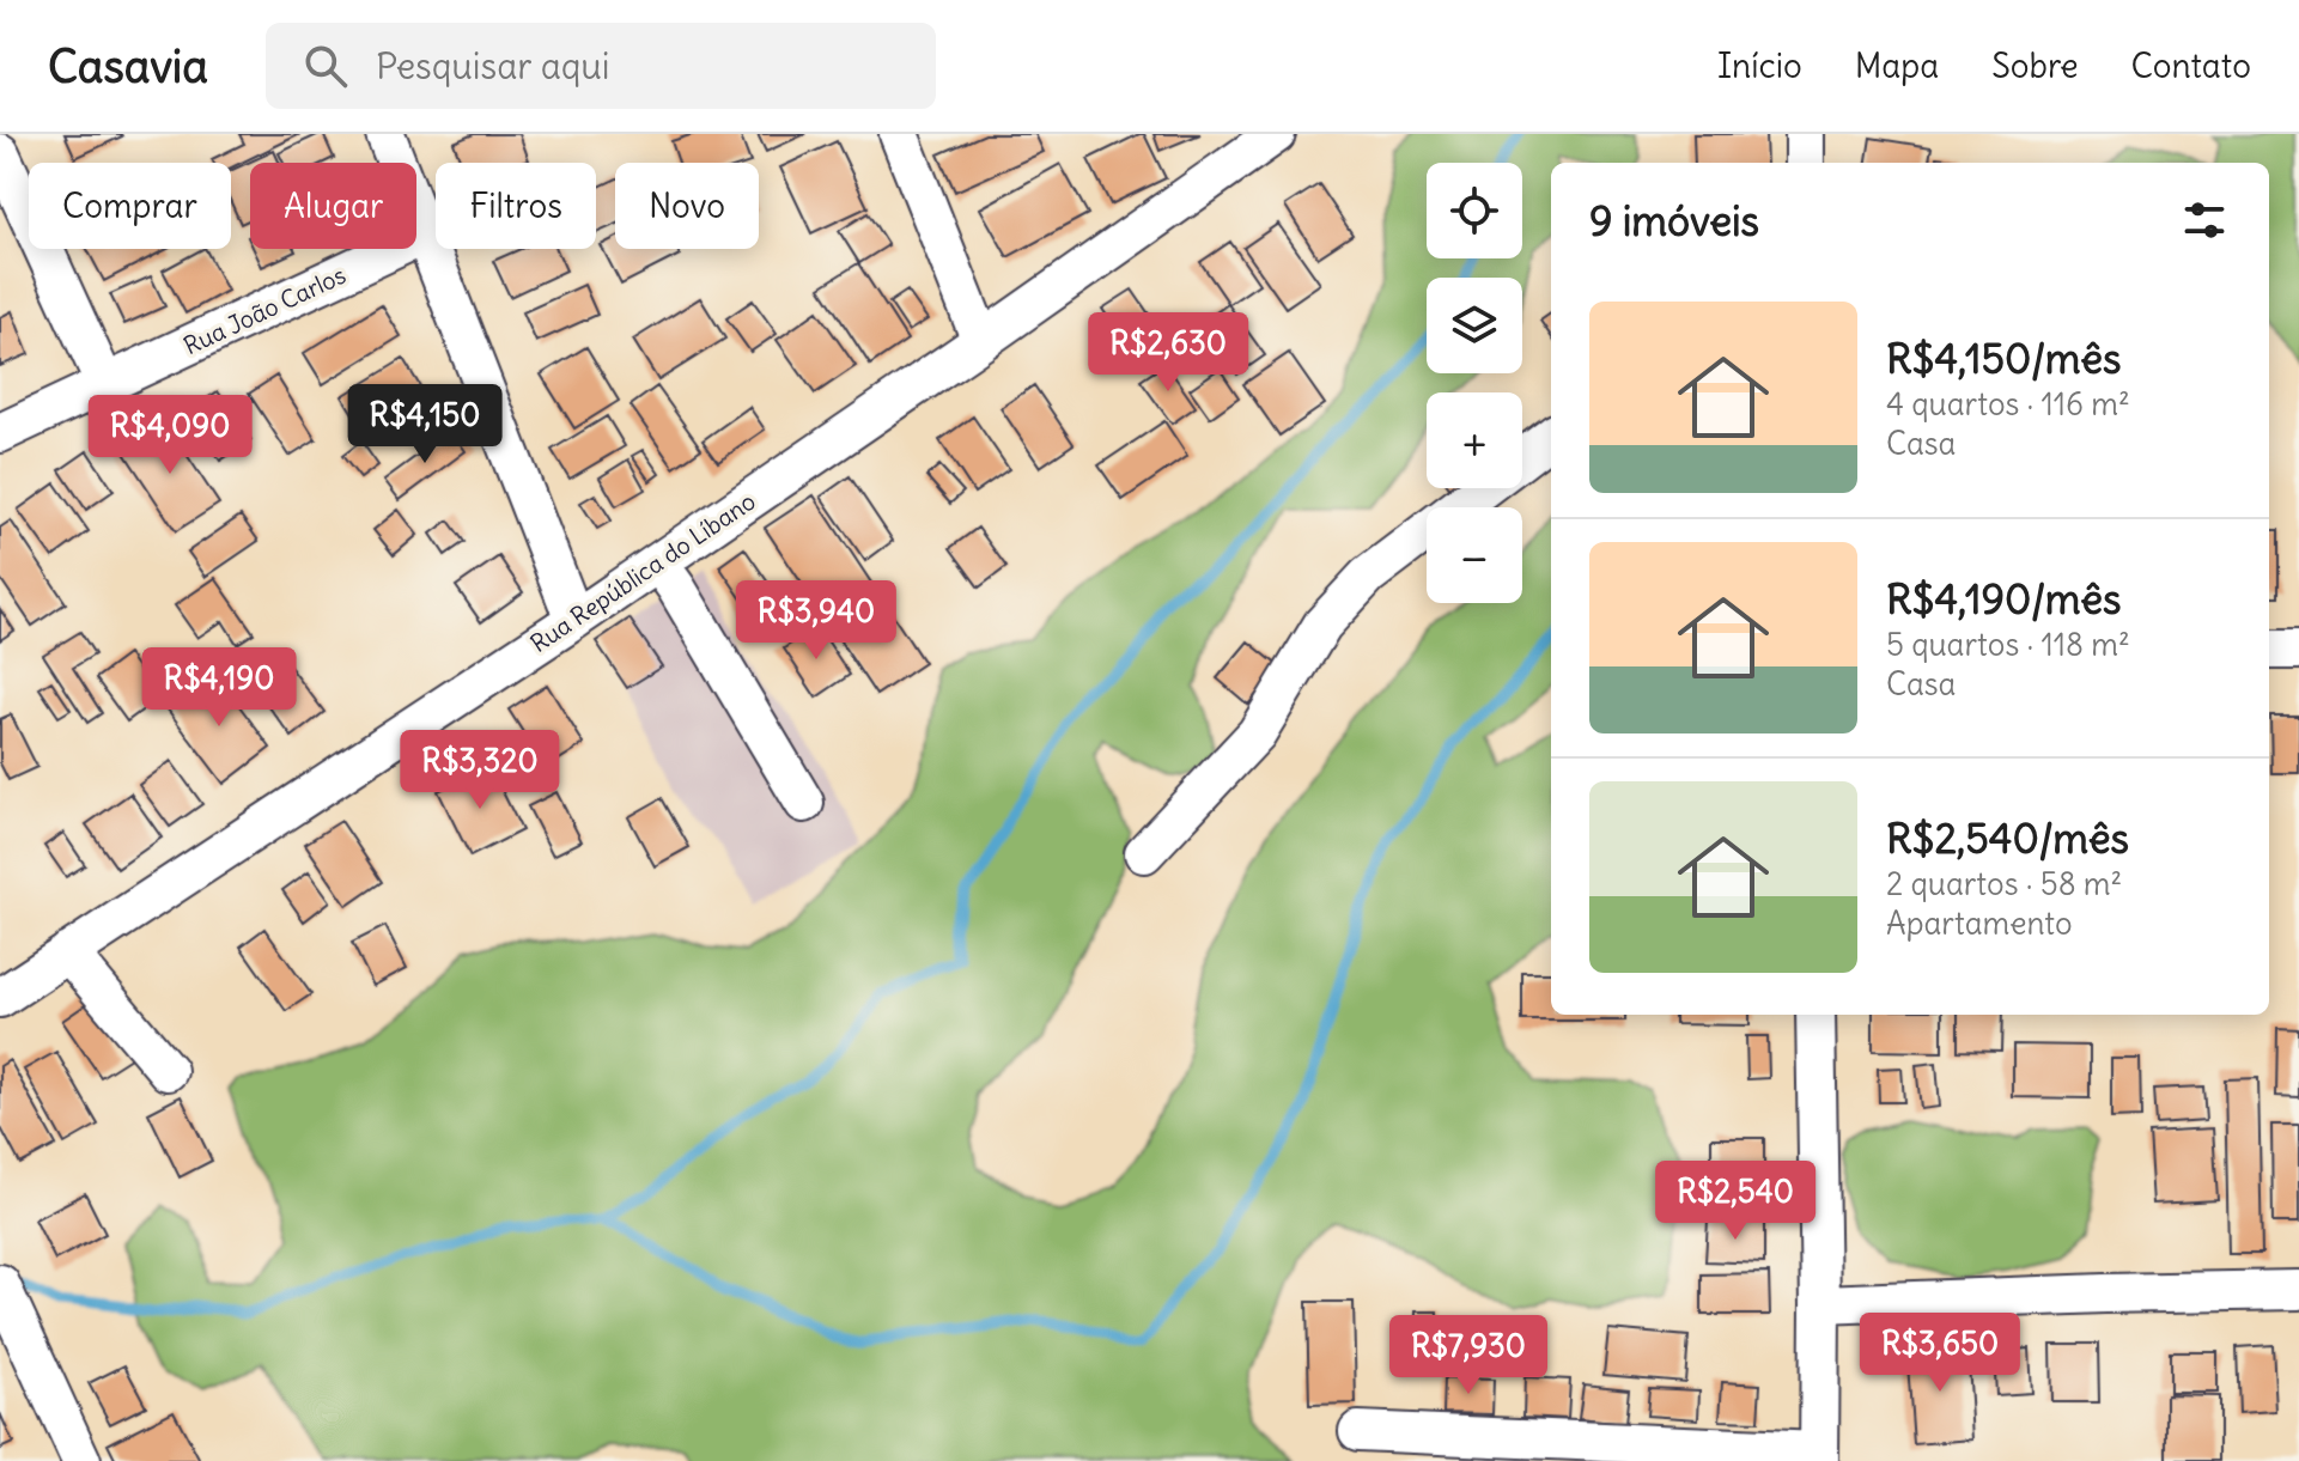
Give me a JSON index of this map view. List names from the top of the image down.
{
  "streets": {
    "street": ["Rua João Carlos", "Rua República do Líbano"]
  },
  "page": {
    "header": "Casavia",
    "search": "Pesquisar aqui",
    "nav": [
      "Início",
      "Mapa",
      "Sobre",
      "Contato"
    ],
    "map_buttons": ["+", "−"],
    "chip": [
      "Comprar",
      "Alugar",
      "Filtros",
      "Novo"
    ],
    "heading": "9 imóveis",
    "list": [
      {
        "name": "R$4,150/mês",
        "note": "4 quartos · 116 m² · Casa"
      },
      {
        "name": "R$4,190/mês",
        "note": "5 quartos · 118 m² · Casa"
      },
      {
        "name": "R$2,540/mês",
        "note": "2 quartos · 58 m² · Apartamento"
      }
    ],
    "price": [
      "R$2,630",
      "R$4,150",
      "R$4,090",
      "R$3,940",
      "R$4,190",
      "R$3,320",
      "R$2,540",
      "R$3,650",
      "R$7,930"
    ]
  }
}
